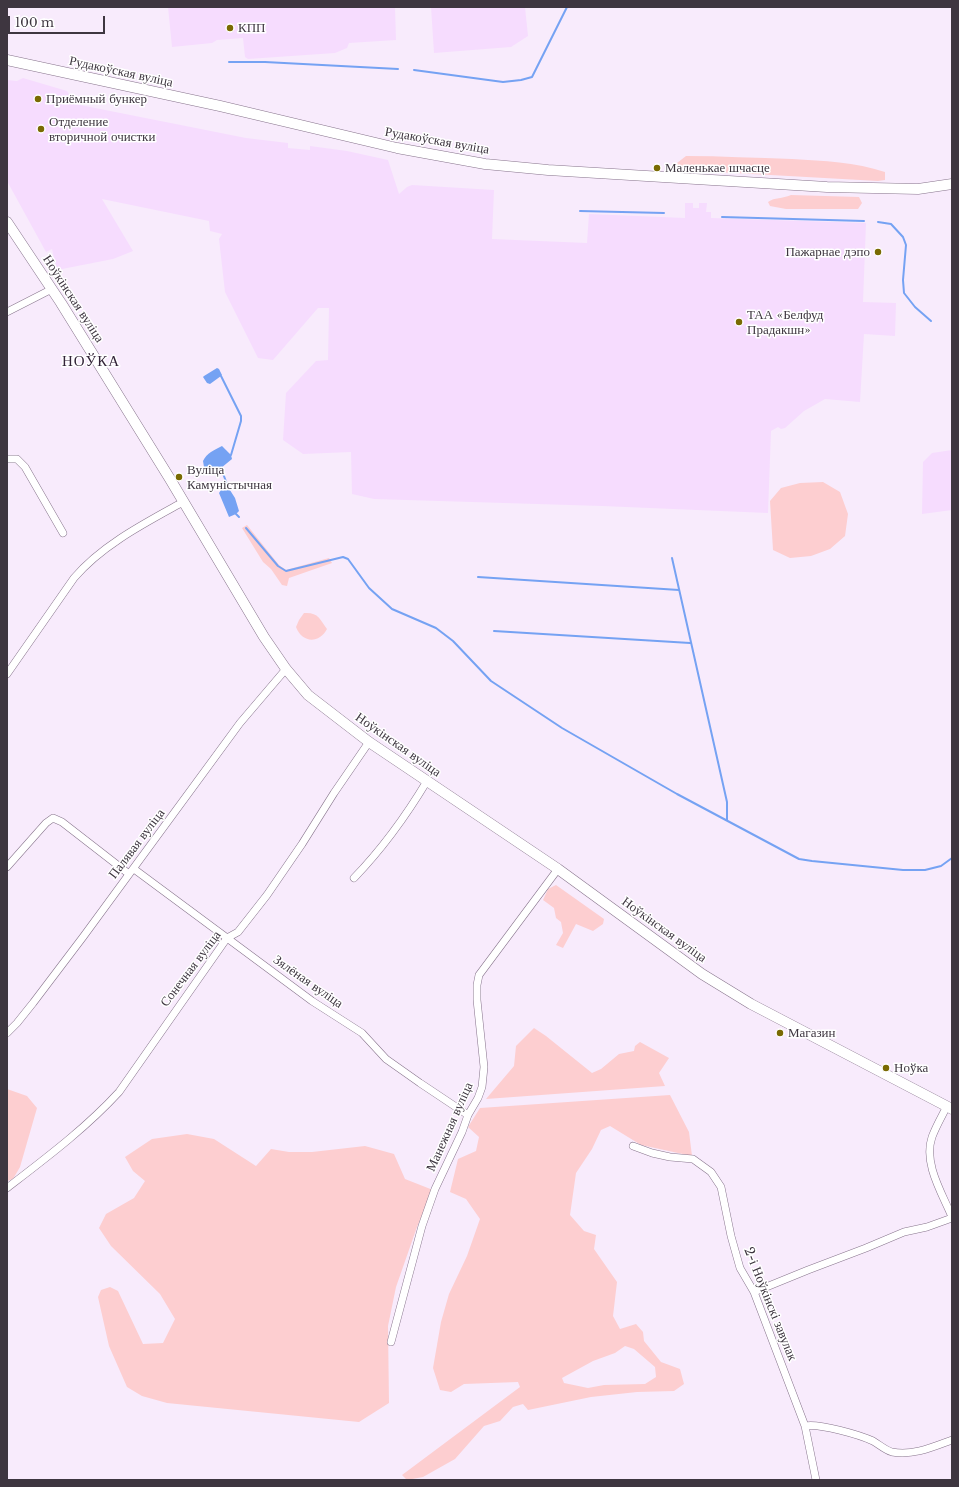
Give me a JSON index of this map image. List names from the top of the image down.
{
  "streets": {
    "main road": ["Рудакоўская вуліца", "Ноўкінская вуліца"],
    "street": [
      "Палявая вуліца",
      "Сонечная вуліца",
      "Зялёная вуліца",
      "Манежная вуліца",
      "2-і Ноўкінскі завулак"
    ]
  },
  "crossings": [
    ["Ноўкінская вуліца", "Палявая вуліца"],
    ["Ноўкінская вуліца", "Сонечная вуліца"],
    ["Ноўкінская вуліца", "Манежная вуліца"],
    ["Палявая вуліца", "Зялёная вуліца"],
    ["Сонечная вуліца", "Зялёная вуліца"],
    ["Зялёная вуліца", "Манежная вуліца"]
  ],
  "districts": ["НОЎКА"],
  "places": [
    "КПП",
    "Приёмный бункер",
    "Отделение вторичной очистки",
    "Маленькае шчасце",
    "Пажарнае дэпо",
    "ТАА «Белфуд Прадакшн»",
    "Вуліца Камуністычная",
    "Магазин",
    "Ноўка"
  ],
  "scale_bar": "100 m"
}
